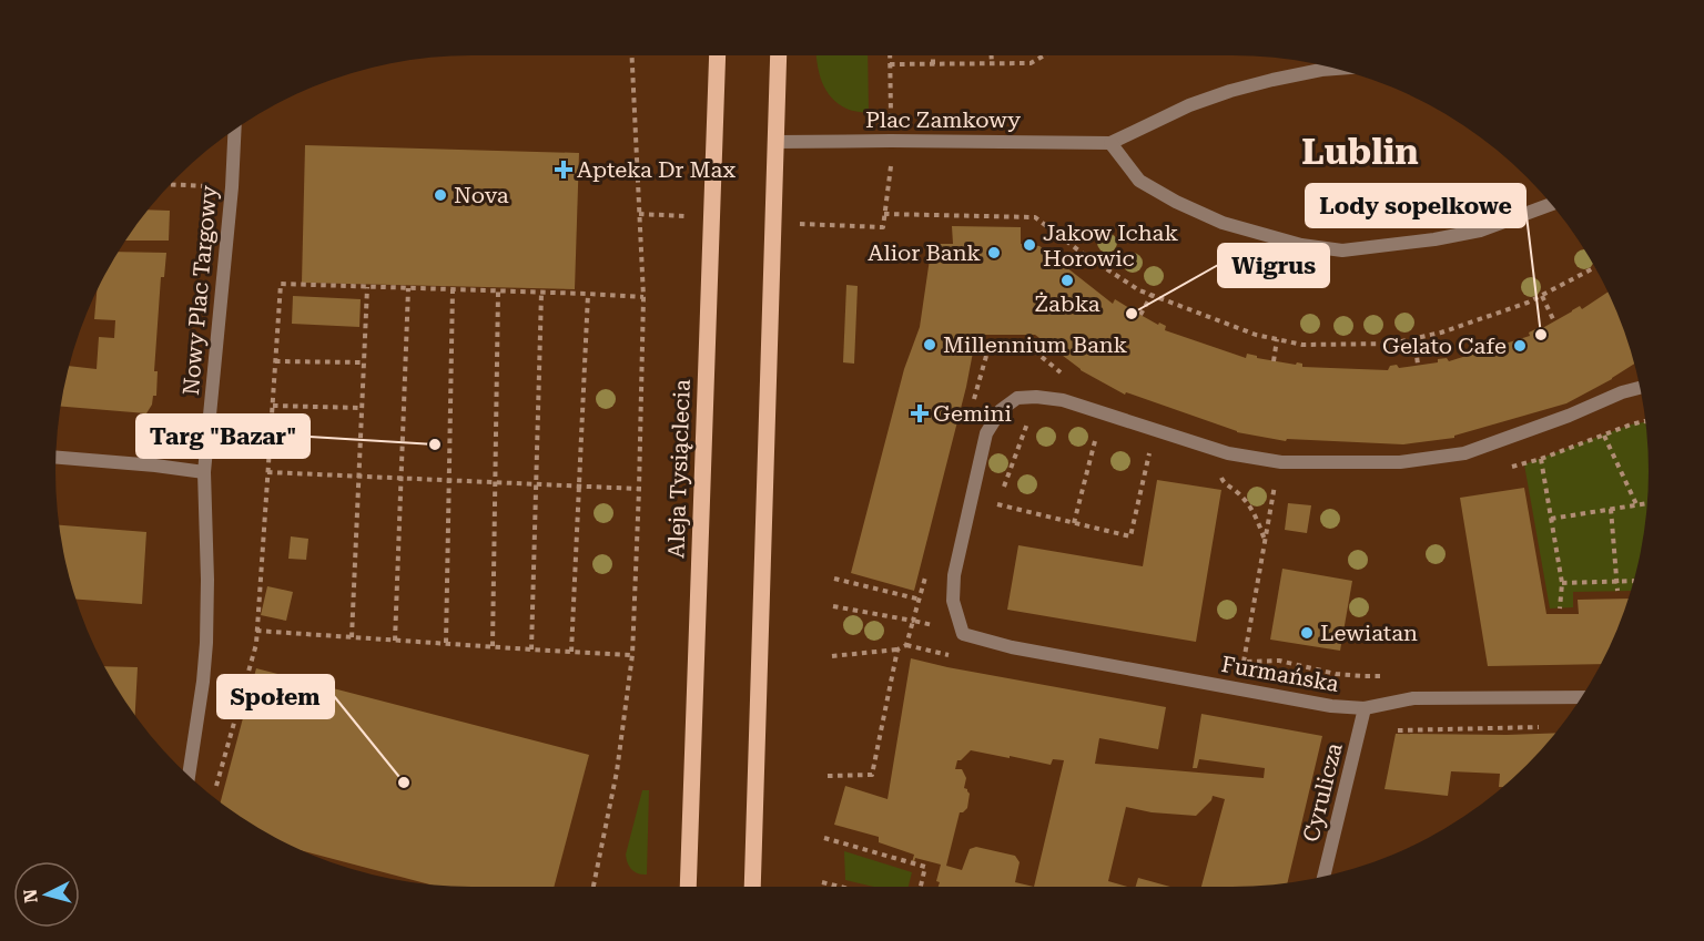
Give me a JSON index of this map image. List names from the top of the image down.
{
  "streets": {
    "main road": ["Aleja Tysiąclecia"],
    "street": [
      "Plac Zamkowy",
      "Nowy Plac Targowy",
      "Furmańska",
      "Cyrulicza"
    ]
  },
  "crossings": [
    ["Furmańska", "Cyrulicza"]
  ],
  "districts": ["Lublin"],
  "places": {
    "health": ["Apteka Dr Max", "Gemini"],
    "other": [
      "Nova",
      "Jakow Ichak Horowic",
      "Alior Bank",
      "Żabka",
      "Wigrus",
      "Lody sopelkowe",
      "Millennium Bank",
      "Gelato Cafe",
      "Targ \"Bazar\"",
      "Lewiatan",
      "Społem"
    ]
  },
  "north": "left"
}
